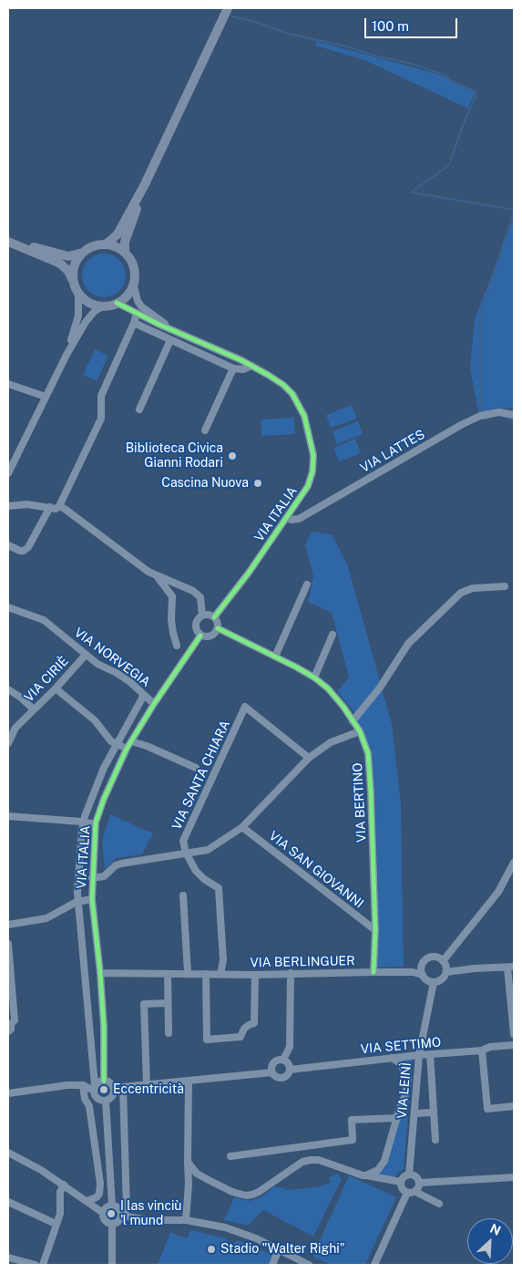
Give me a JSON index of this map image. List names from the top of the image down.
{
  "streets": {
    "street": [
      "VIA LATTES",
      "VIA ITALIA",
      "VIA NORVEGIA",
      "VIA CIRIÈ",
      "VIA SANTA CHIARA",
      "VIA BERTINO",
      "VIA SAN GIOVANNI",
      "VIA BERLINGUER",
      "VIA SETTIMO",
      "VIA LEINÌ"
    ]
  },
  "crossings": [
    ["VIA LATTES", "VIA ITALIA"],
    ["VIA ITALIA", "VIA NORVEGIA"],
    ["VIA ITALIA", "VIA BERTINO"],
    ["VIA ITALIA", "VIA BERLINGUER"],
    ["VIA NORVEGIA", "VIA CIRIÈ"],
    ["VIA BERTINO", "VIA SAN GIOVANNI"],
    ["VIA BERTINO", "VIA BERLINGUER"],
    ["VIA BERLINGUER", "VIA LEINÌ"],
    ["VIA SETTIMO", "VIA LEINÌ"]
  ],
  "places": [
    "Biblioteca Civica Gianni Rodari",
    "Cascina Nuova",
    "Eccentricità",
    "I las vinciù 'l mund",
    "Stadio \"Walter Righi\""
  ],
  "scale_bar": "100 m",
  "north": "top right"
}
